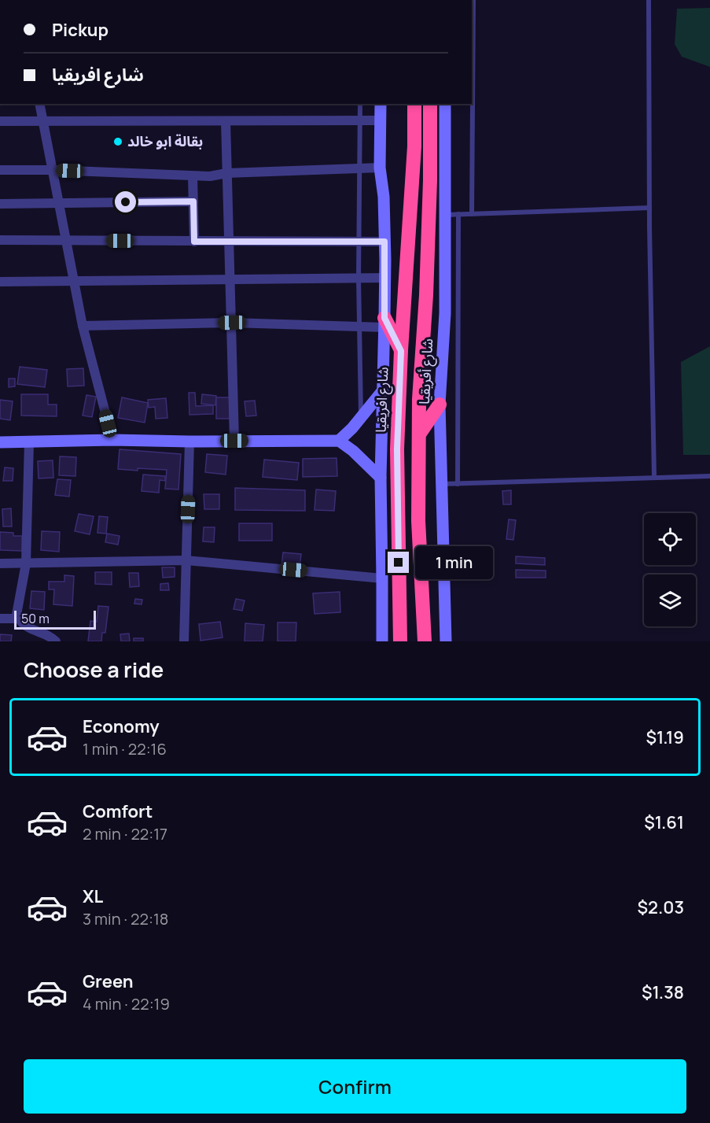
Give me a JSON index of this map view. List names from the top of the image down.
{
  "streets": {
    "highway": ["شارع افريقيا"],
    "street": ["شارع أفريقيا"]
  },
  "places": ["بقالة ابو خالد"],
  "scale_bar": "50 m",
  "page": {
    "banner": ["Pickup", "شارع افريقيا"],
    "bubble": "1 min",
    "scale": "50 m",
    "heading": "Choose a ride",
    "list": [
      {
        "name": "Economy",
        "note": "1 min · 22:16",
        "value": "$1.19"
      },
      {
        "name": "Comfort",
        "note": "2 min · 22:17",
        "value": "$1.61"
      },
      {
        "name": "XL",
        "note": "3 min · 22:18",
        "value": "$2.03"
      },
      {
        "name": "Green",
        "note": "4 min · 22:19",
        "value": "$1.38"
      }
    ],
    "buttons": "Confirm"
  }
}
